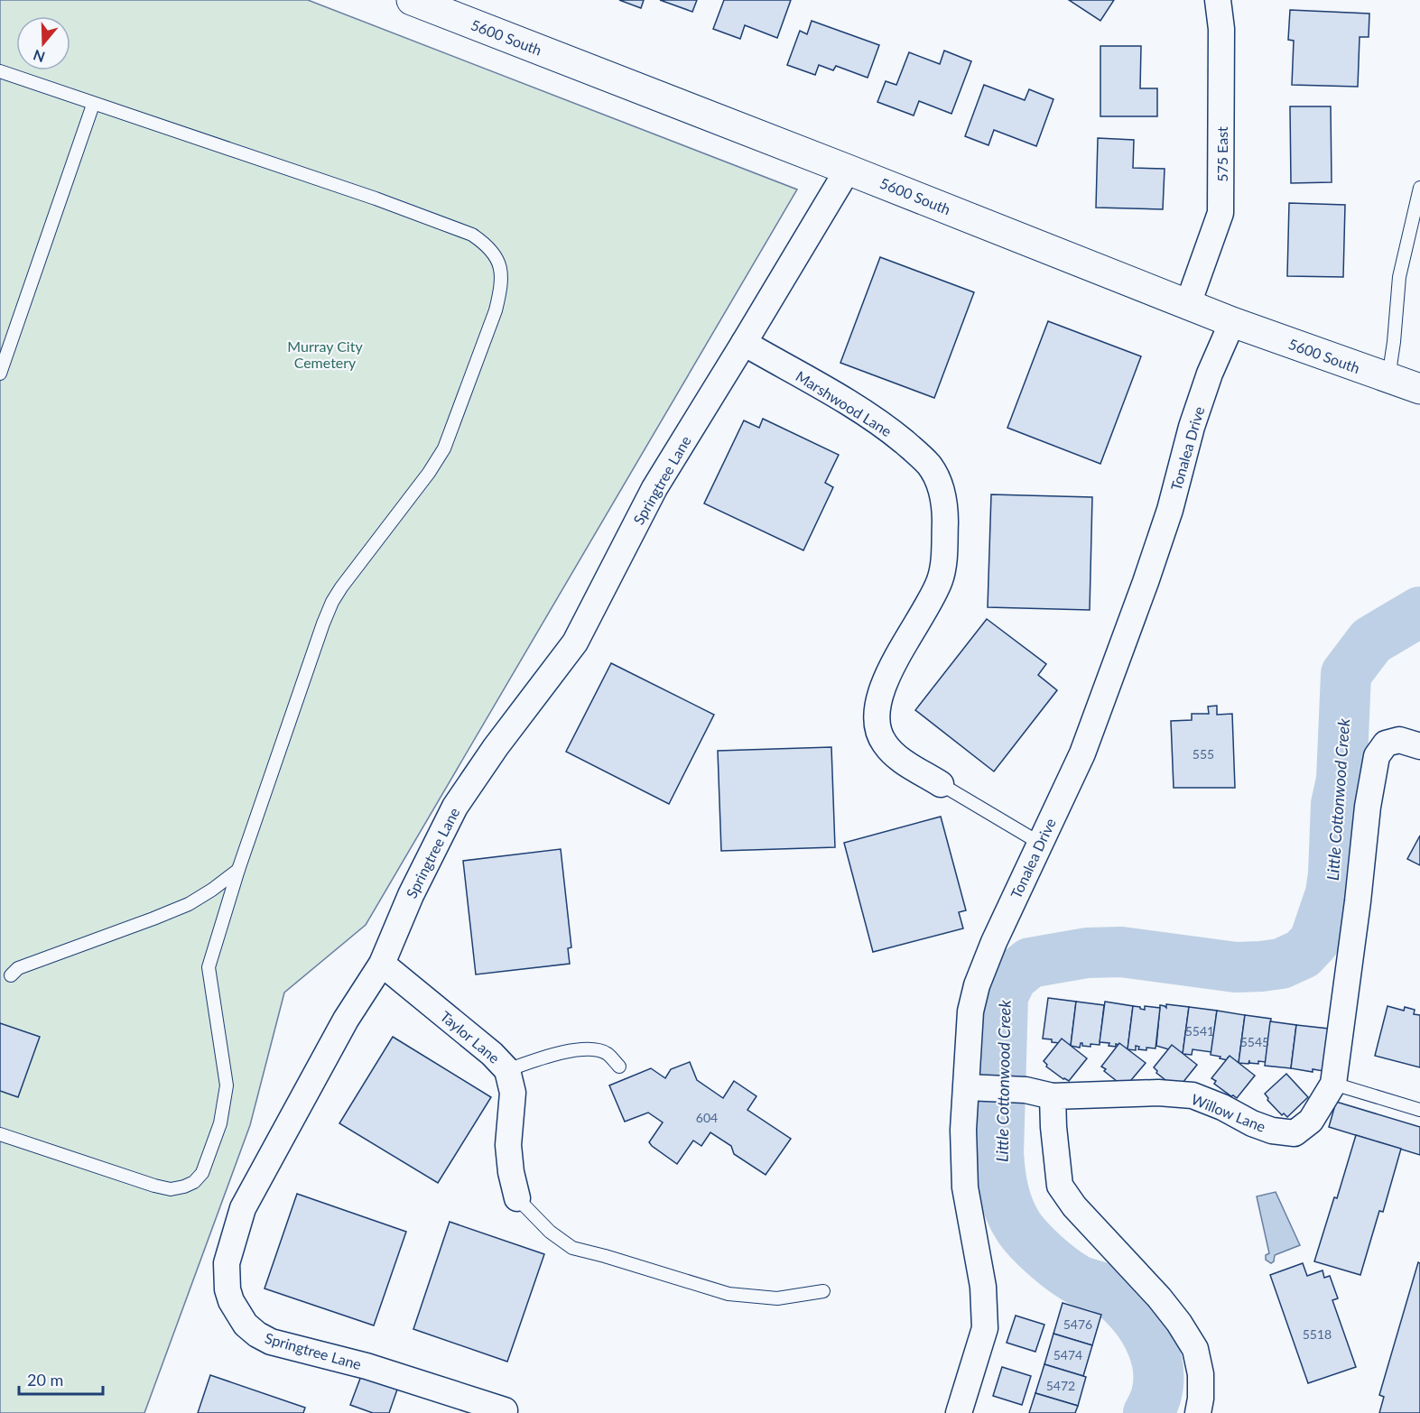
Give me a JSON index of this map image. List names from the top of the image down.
{
  "streets": {
    "street": [
      "5600 South",
      "575 East",
      "Marshwood Lane",
      "Tonalea Drive",
      "Springtree Lane",
      "Taylor Lane",
      "Willow Lane"
    ]
  },
  "crossings": [
    ["5600 South", "575 East"],
    ["5600 South", "Tonalea Drive"],
    ["5600 South", "Springtree Lane"],
    ["Marshwood Lane", "Springtree Lane"],
    ["Springtree Lane", "Taylor Lane"]
  ],
  "water": ["Little Cottonwood Creek"],
  "parks": ["Murray City Cemetery"],
  "house_numbers": [
    "555",
    "5541",
    "5545",
    "604",
    "5476",
    "5518",
    "5474",
    "5472"
  ],
  "scale_bar": "20 m",
  "north": "bottom"
}
